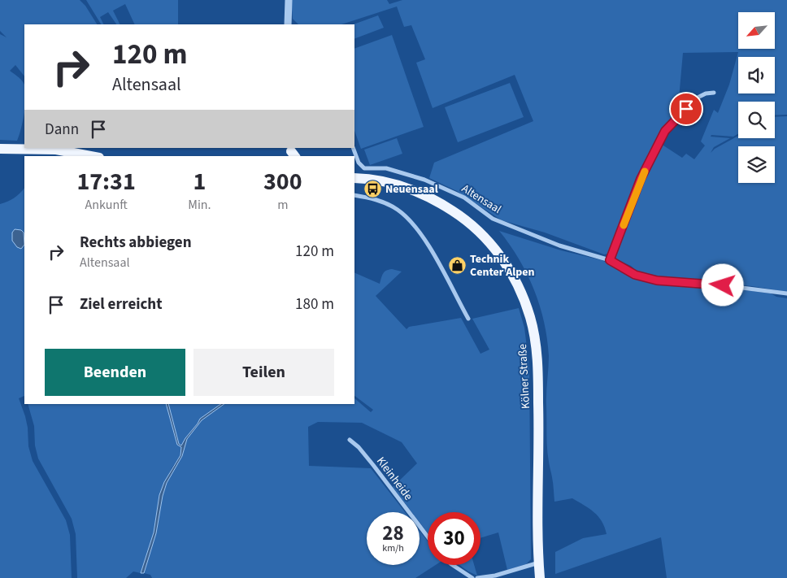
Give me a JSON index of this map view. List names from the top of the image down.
{
  "streets": {
    "main road": ["Kölner Straße"],
    "street": ["Altensaal", "Kleinheide"]
  },
  "places": {
    "bus stop": ["Neuensaal"],
    "shop": ["Technik Center Alpen"]
  },
  "north": "bottom left",
  "page": {
    "turn": ["120 m", "Altensaal"],
    "then": "Dann",
    "eta": [
      "17:31",
      "Ankunft",
      "1",
      "Min.",
      "300",
      "m"
    ],
    "list": [
      {
        "name": "Rechts abbiegen",
        "note": "Altensaal",
        "value": "120 m"
      },
      {
        "name": "Ziel erreicht",
        "value": "180 m"
      }
    ],
    "buttons": ["Beenden", "Teilen"],
    "speed": "28 km/h",
    "limit": "30"
  }
}
